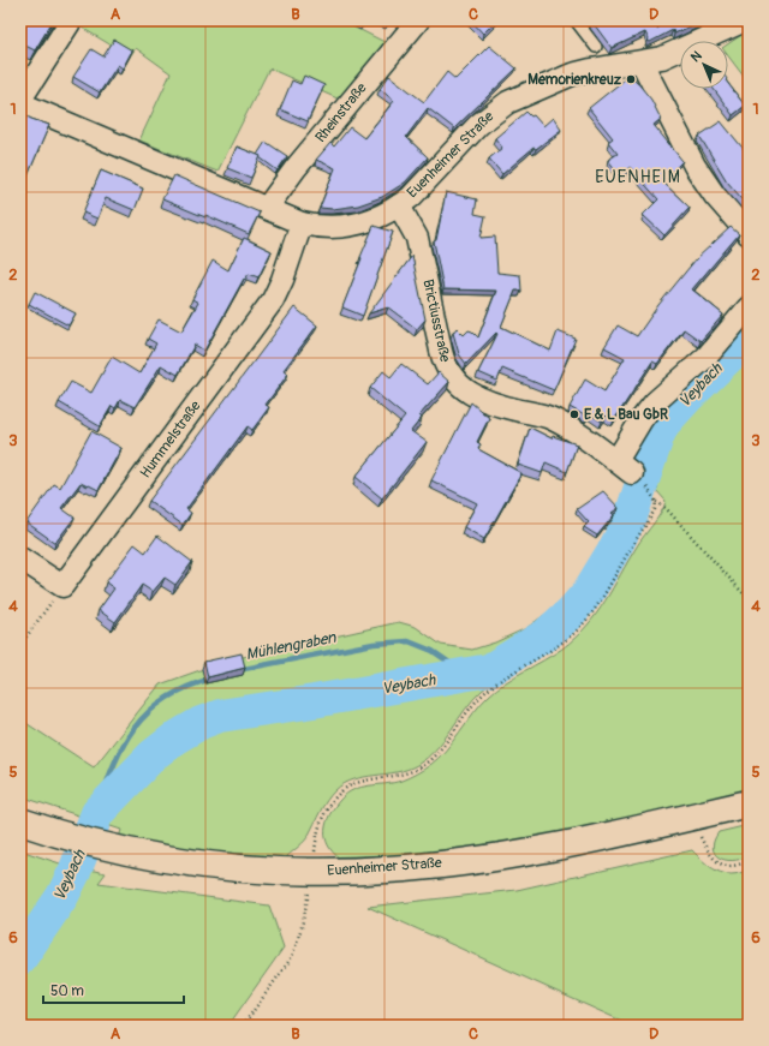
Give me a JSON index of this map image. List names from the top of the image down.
{
  "streets": {
    "main road": ["Euenheimer Straße"],
    "street": ["Rheinstraße", "Brictiusstraße", "Hummelstraße"]
  },
  "crossings": [
    ["Rheinstraße", "Euenheimer Straße"],
    ["Euenheimer Straße", "Brictiusstraße"],
    ["Euenheimer Straße", "Hummelstraße"]
  ],
  "districts": ["EUENHEIM"],
  "water": ["Veybach", "Mühlengraben"],
  "places": ["Memorienkreuz", "E & L Bau GbR"],
  "scale_bar": "50 m",
  "north": "top left",
  "grid": {
    "columns": [
      "A",
      "B",
      "C",
      "D"
    ],
    "rows": [
      "1",
      "2",
      "3",
      "4",
      "5",
      "6"
    ]
  }
}
